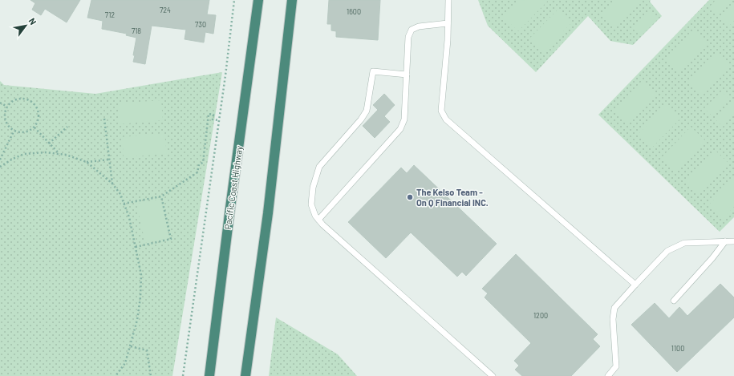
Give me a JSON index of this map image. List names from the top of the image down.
{
  "streets": {
    "highway": ["Pacific Coast Highway"]
  },
  "places": ["The Kelso Team - On Q Financial INC."],
  "house_numbers": [
    "724",
    "1600",
    "712",
    "730",
    "718",
    "1200",
    "1100"
  ],
  "north": "top right"
}
